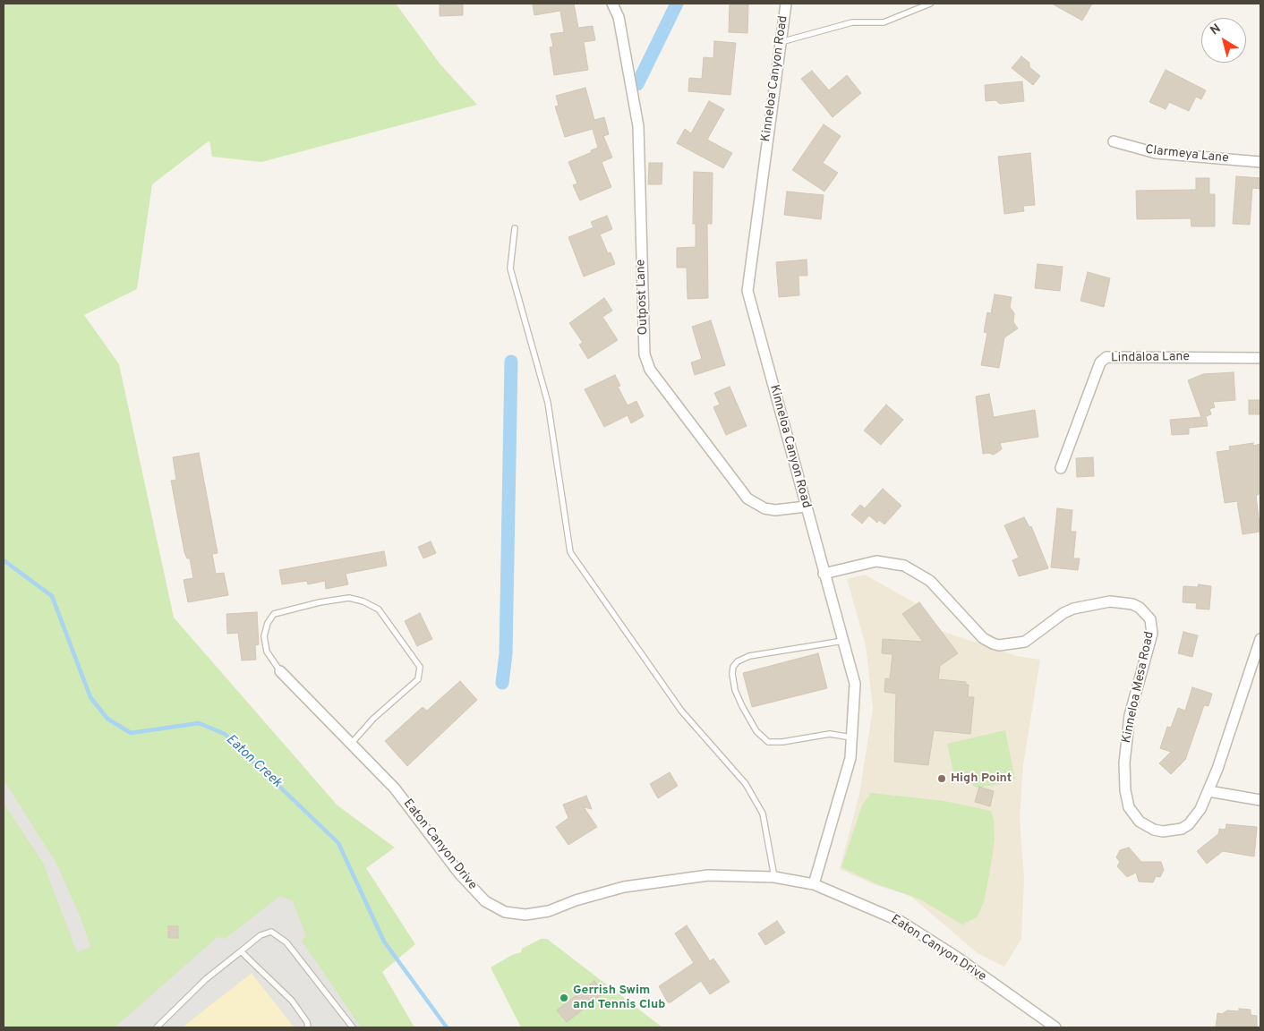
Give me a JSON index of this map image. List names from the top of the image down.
{
  "streets": {
    "street": [
      "Kinneloa Canyon Road",
      "Clarmeya Lane",
      "Outpost Lane",
      "Lindaloa Lane",
      "Kinneloa Mesa Road",
      "Eaton Canyon Drive"
    ]
  },
  "crossings": [
    ["Kinneloa Canyon Road", "Outpost Lane"],
    ["Kinneloa Canyon Road", "Kinneloa Mesa Road"],
    ["Kinneloa Canyon Road", "Eaton Canyon Drive"]
  ],
  "water": ["Eaton Creek"],
  "places": ["High Point", "Gerrish Swim and Tennis Club"],
  "north": "top left"
}
